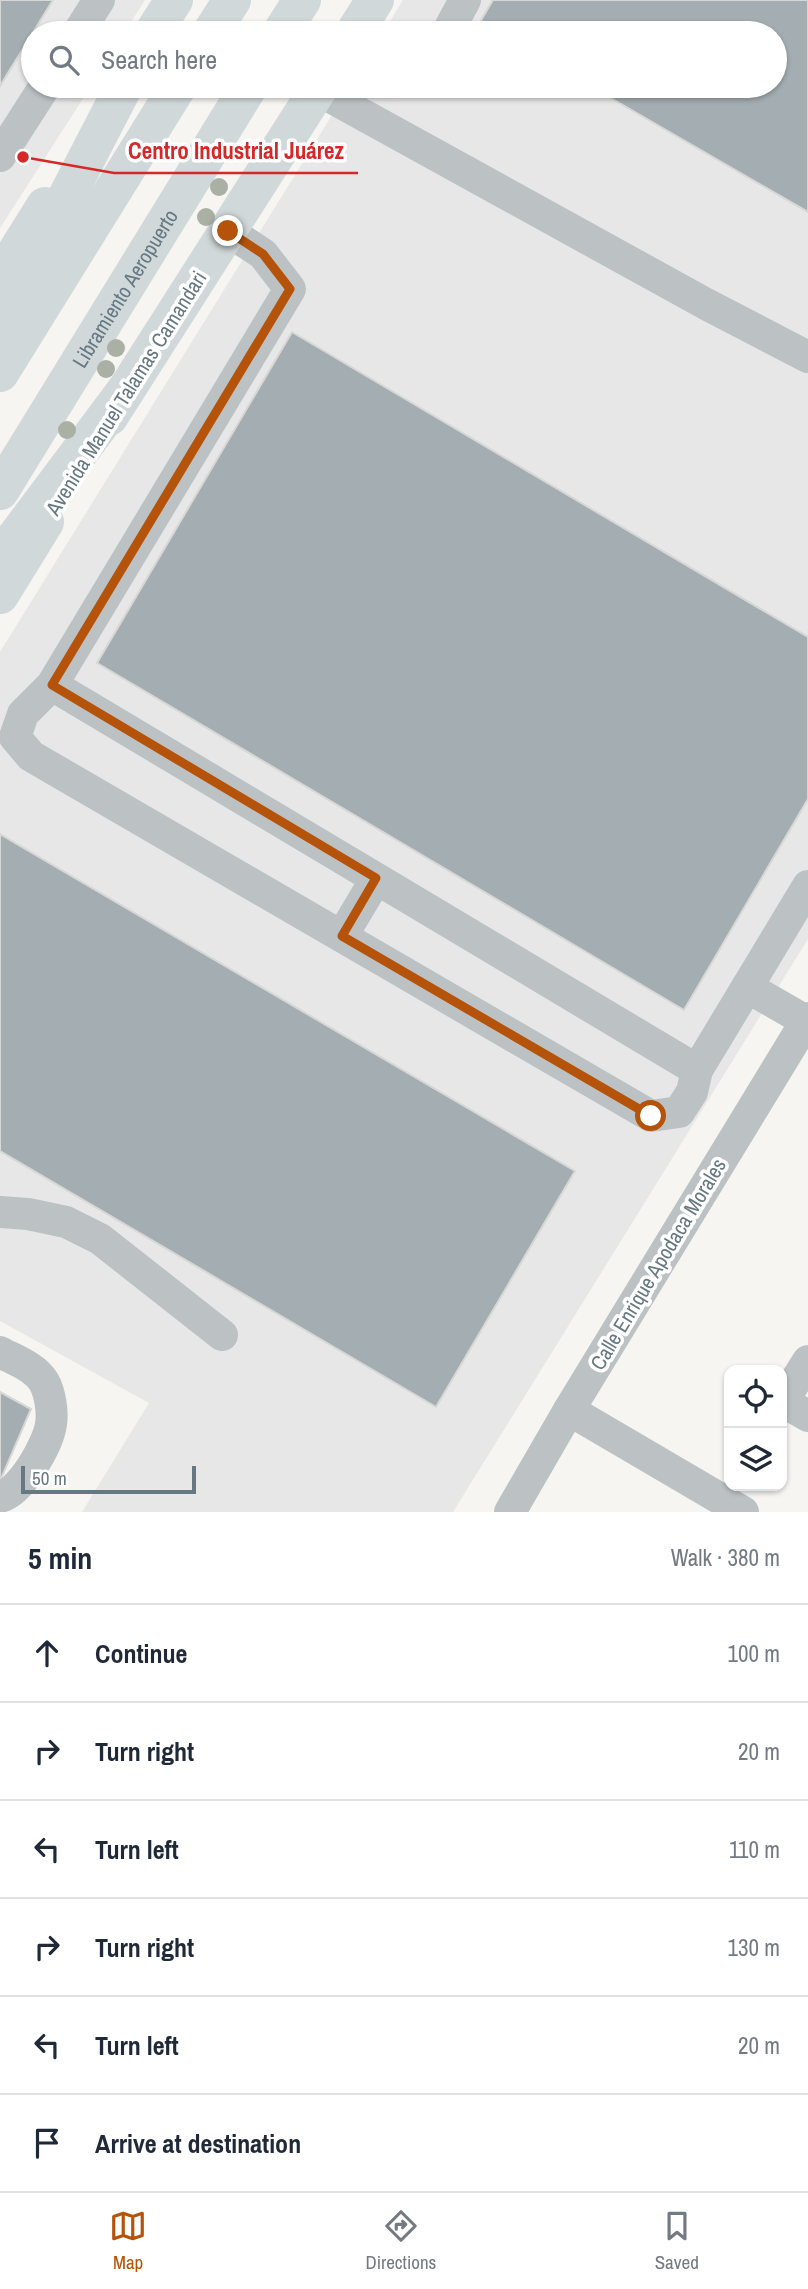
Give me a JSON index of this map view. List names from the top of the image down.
{
  "streets": {
    "main road": ["Libramiento Aeropuerto", "Avenida Manuel Talamas Camandari"],
    "street": ["Calle Enrique Apodaca Morales"]
  },
  "places": ["Centro Industrial Juárez"],
  "scale_bar": "50 m",
  "page": {
    "search": "Search here",
    "scale": "50 m",
    "heading": ["5 min", "Walk · 380 m"],
    "list": [
      ["Continue", "100 m"],
      ["Turn right", "20 m"],
      ["Turn left", "110 m"],
      ["Turn right", "130 m"],
      ["Turn left", "20 m"],
      "Arrive at destination"
    ],
    "nav": ["Map", "Directions", "Saved"]
  }
}
